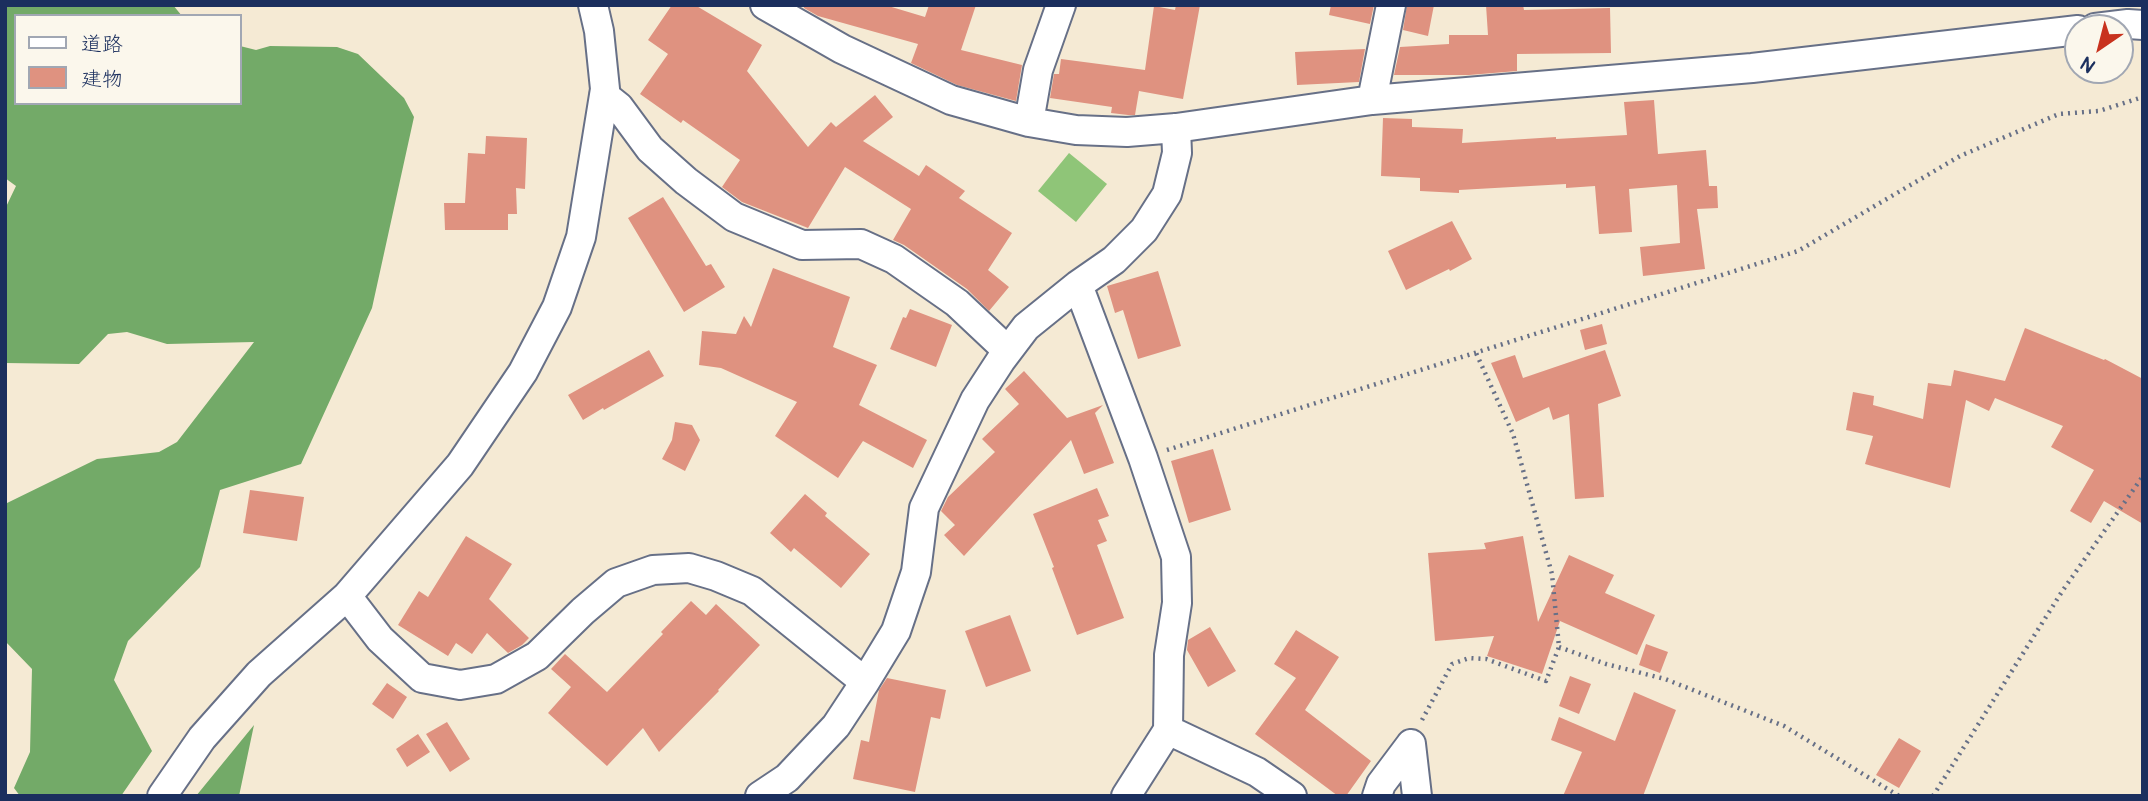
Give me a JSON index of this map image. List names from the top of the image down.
{
  "legend": ["道路", "建物"],
  "north": "bottom left"
}
